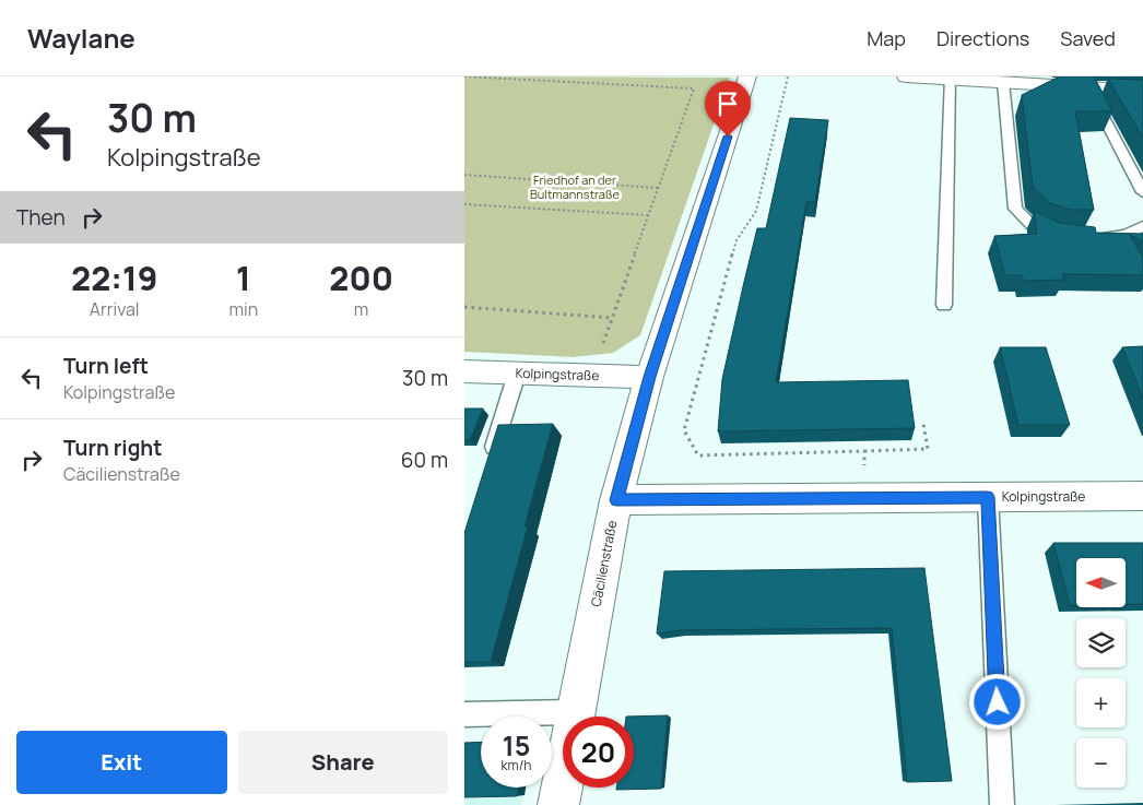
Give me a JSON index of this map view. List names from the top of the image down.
{
  "streets": {
    "street": ["Kolpingstraße", "Cäcilienstraße"]
  },
  "crossings": [
    ["Kolpingstraße", "Cäcilienstraße"]
  ],
  "parks": ["Friedhof an der Bultmannstraße"],
  "north": "left",
  "page": {
    "header": "Waylane",
    "nav": ["Map", "Directions", "Saved"],
    "turn": ["30 m", "Kolpingstraße"],
    "then": "Then",
    "eta": [
      "22:19",
      "Arrival",
      "1",
      "min",
      "200",
      "m"
    ],
    "list": [
      {
        "name": "Turn left",
        "note": "Kolpingstraße",
        "value": "30 m"
      },
      {
        "name": "Turn right",
        "note": "Cäcilienstraße",
        "value": "60 m"
      }
    ],
    "map_buttons": ["+", "−"],
    "speed": "15 km/h",
    "limit": "20",
    "buttons": ["Exit", "Share"]
  }
}
